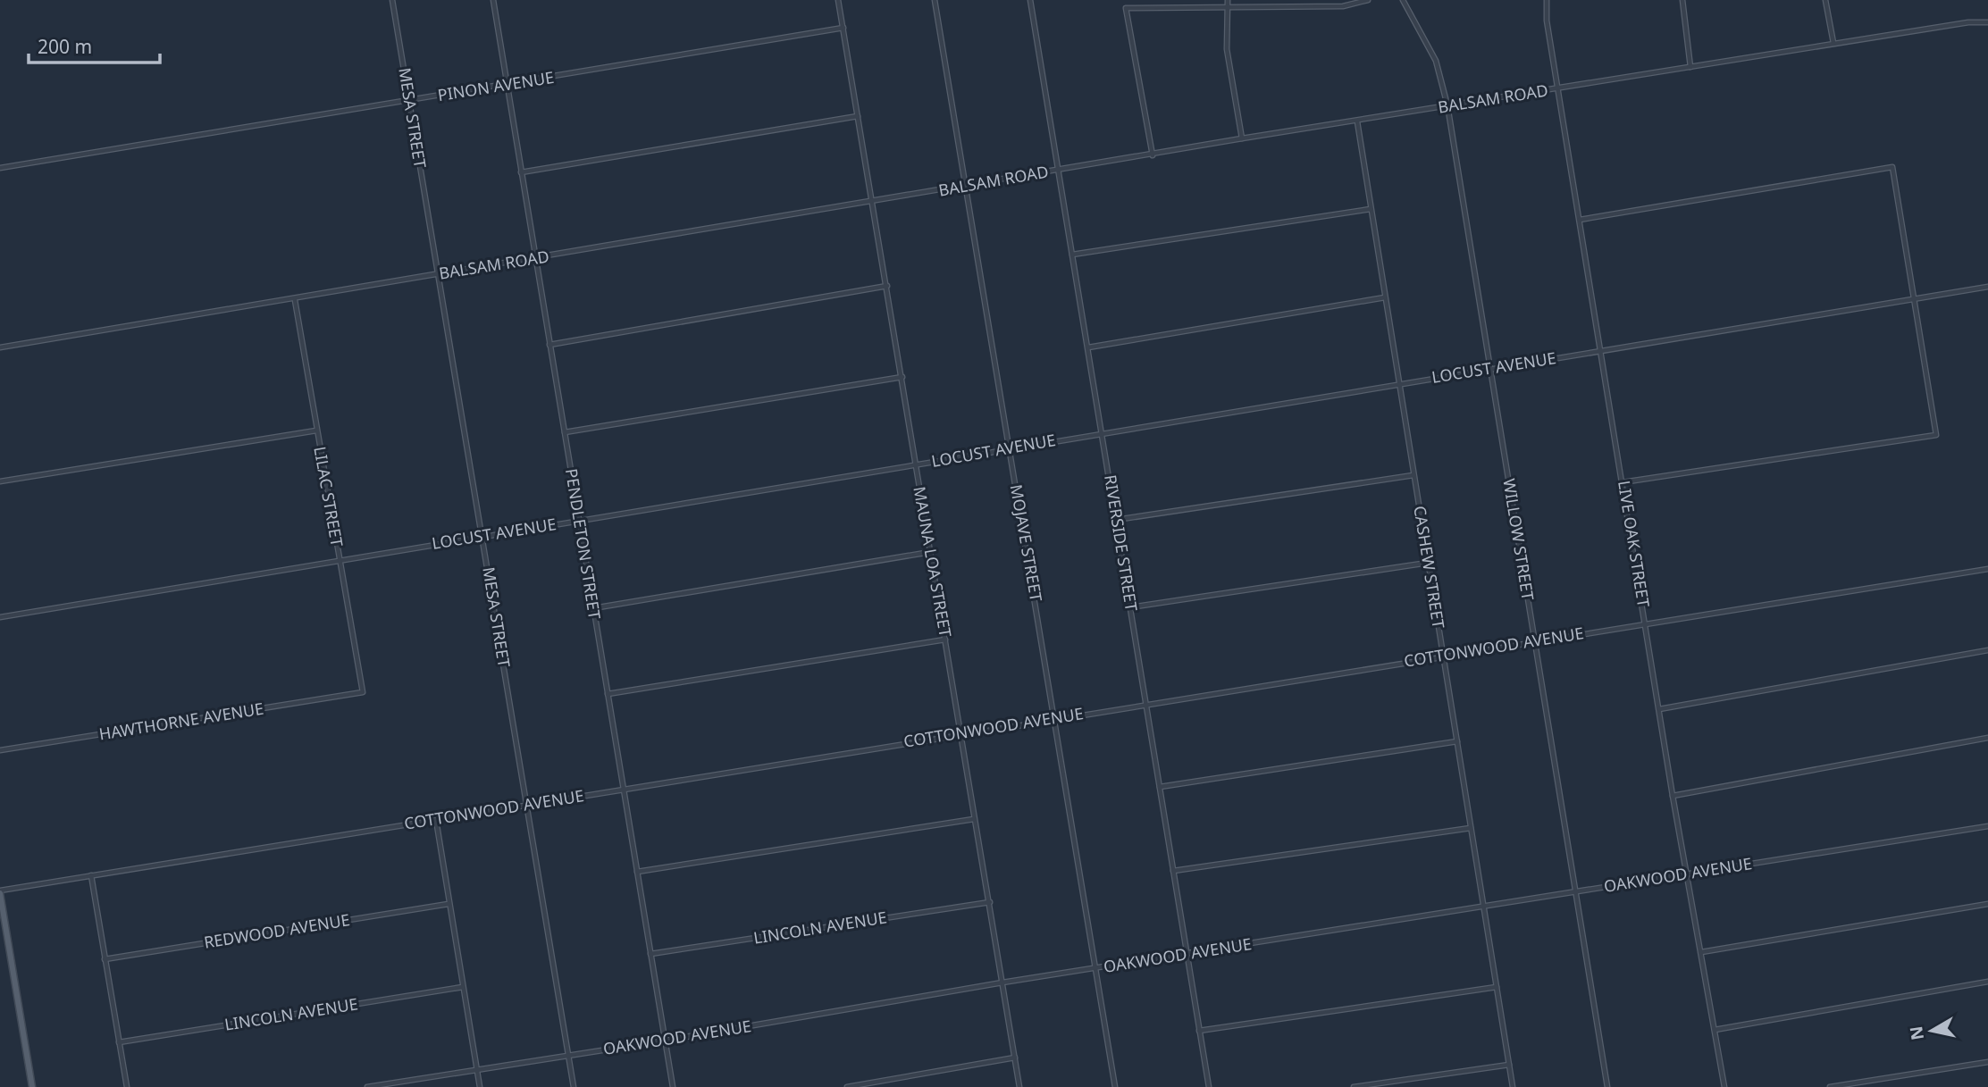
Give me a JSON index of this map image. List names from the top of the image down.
{
  "streets": {
    "street": [
      "PINON AVENUE",
      "BALSAM ROAD",
      "MESA STREET",
      "LOCUST AVENUE",
      "LILAC STREET",
      "WILLOW STREET",
      "MOJAVE STREET",
      "RIVERSIDE STREET",
      "PENDLETON STREET",
      "LIVE OAK STREET",
      "MAUNA LOA STREET",
      "CASHEW STREET",
      "COTTONWOOD AVENUE",
      "HAWTHORNE AVENUE",
      "OAKWOOD AVENUE",
      "LINCOLN AVENUE",
      "REDWOOD AVENUE"
    ]
  },
  "crossings": [
    ["PINON AVENUE", "MESA STREET"],
    ["PINON AVENUE", "PENDLETON STREET"],
    ["PINON AVENUE", "MAUNA LOA STREET"],
    ["BALSAM ROAD", "MESA STREET"],
    ["BALSAM ROAD", "LILAC STREET"],
    ["BALSAM ROAD", "WILLOW STREET"],
    ["BALSAM ROAD", "MOJAVE STREET"],
    ["BALSAM ROAD", "RIVERSIDE STREET"],
    ["BALSAM ROAD", "PENDLETON STREET"],
    ["BALSAM ROAD", "LIVE OAK STREET"],
    ["BALSAM ROAD", "MAUNA LOA STREET"],
    ["BALSAM ROAD", "CASHEW STREET"],
    ["MESA STREET", "LOCUST AVENUE"],
    ["MESA STREET", "COTTONWOOD AVENUE"],
    ["MESA STREET", "OAKWOOD AVENUE"],
    ["LOCUST AVENUE", "LILAC STREET"],
    ["LOCUST AVENUE", "WILLOW STREET"],
    ["LOCUST AVENUE", "MOJAVE STREET"],
    ["LOCUST AVENUE", "RIVERSIDE STREET"],
    ["LOCUST AVENUE", "PENDLETON STREET"],
    ["LOCUST AVENUE", "LIVE OAK STREET"],
    ["LOCUST AVENUE", "MAUNA LOA STREET"],
    ["LOCUST AVENUE", "CASHEW STREET"],
    ["LILAC STREET", "HAWTHORNE AVENUE"],
    ["WILLOW STREET", "COTTONWOOD AVENUE"],
    ["WILLOW STREET", "OAKWOOD AVENUE"],
    ["MOJAVE STREET", "COTTONWOOD AVENUE"],
    ["MOJAVE STREET", "OAKWOOD AVENUE"],
    ["RIVERSIDE STREET", "COTTONWOOD AVENUE"],
    ["RIVERSIDE STREET", "OAKWOOD AVENUE"],
    ["PENDLETON STREET", "COTTONWOOD AVENUE"],
    ["PENDLETON STREET", "OAKWOOD AVENUE"],
    ["PENDLETON STREET", "LINCOLN AVENUE"],
    ["LIVE OAK STREET", "COTTONWOOD AVENUE"],
    ["LIVE OAK STREET", "OAKWOOD AVENUE"],
    ["MAUNA LOA STREET", "COTTONWOOD AVENUE"],
    ["MAUNA LOA STREET", "OAKWOOD AVENUE"],
    ["MAUNA LOA STREET", "LINCOLN AVENUE"],
    ["CASHEW STREET", "COTTONWOOD AVENUE"],
    ["CASHEW STREET", "OAKWOOD AVENUE"]
  ],
  "scale_bar": "200 m",
  "north": "left"
}
